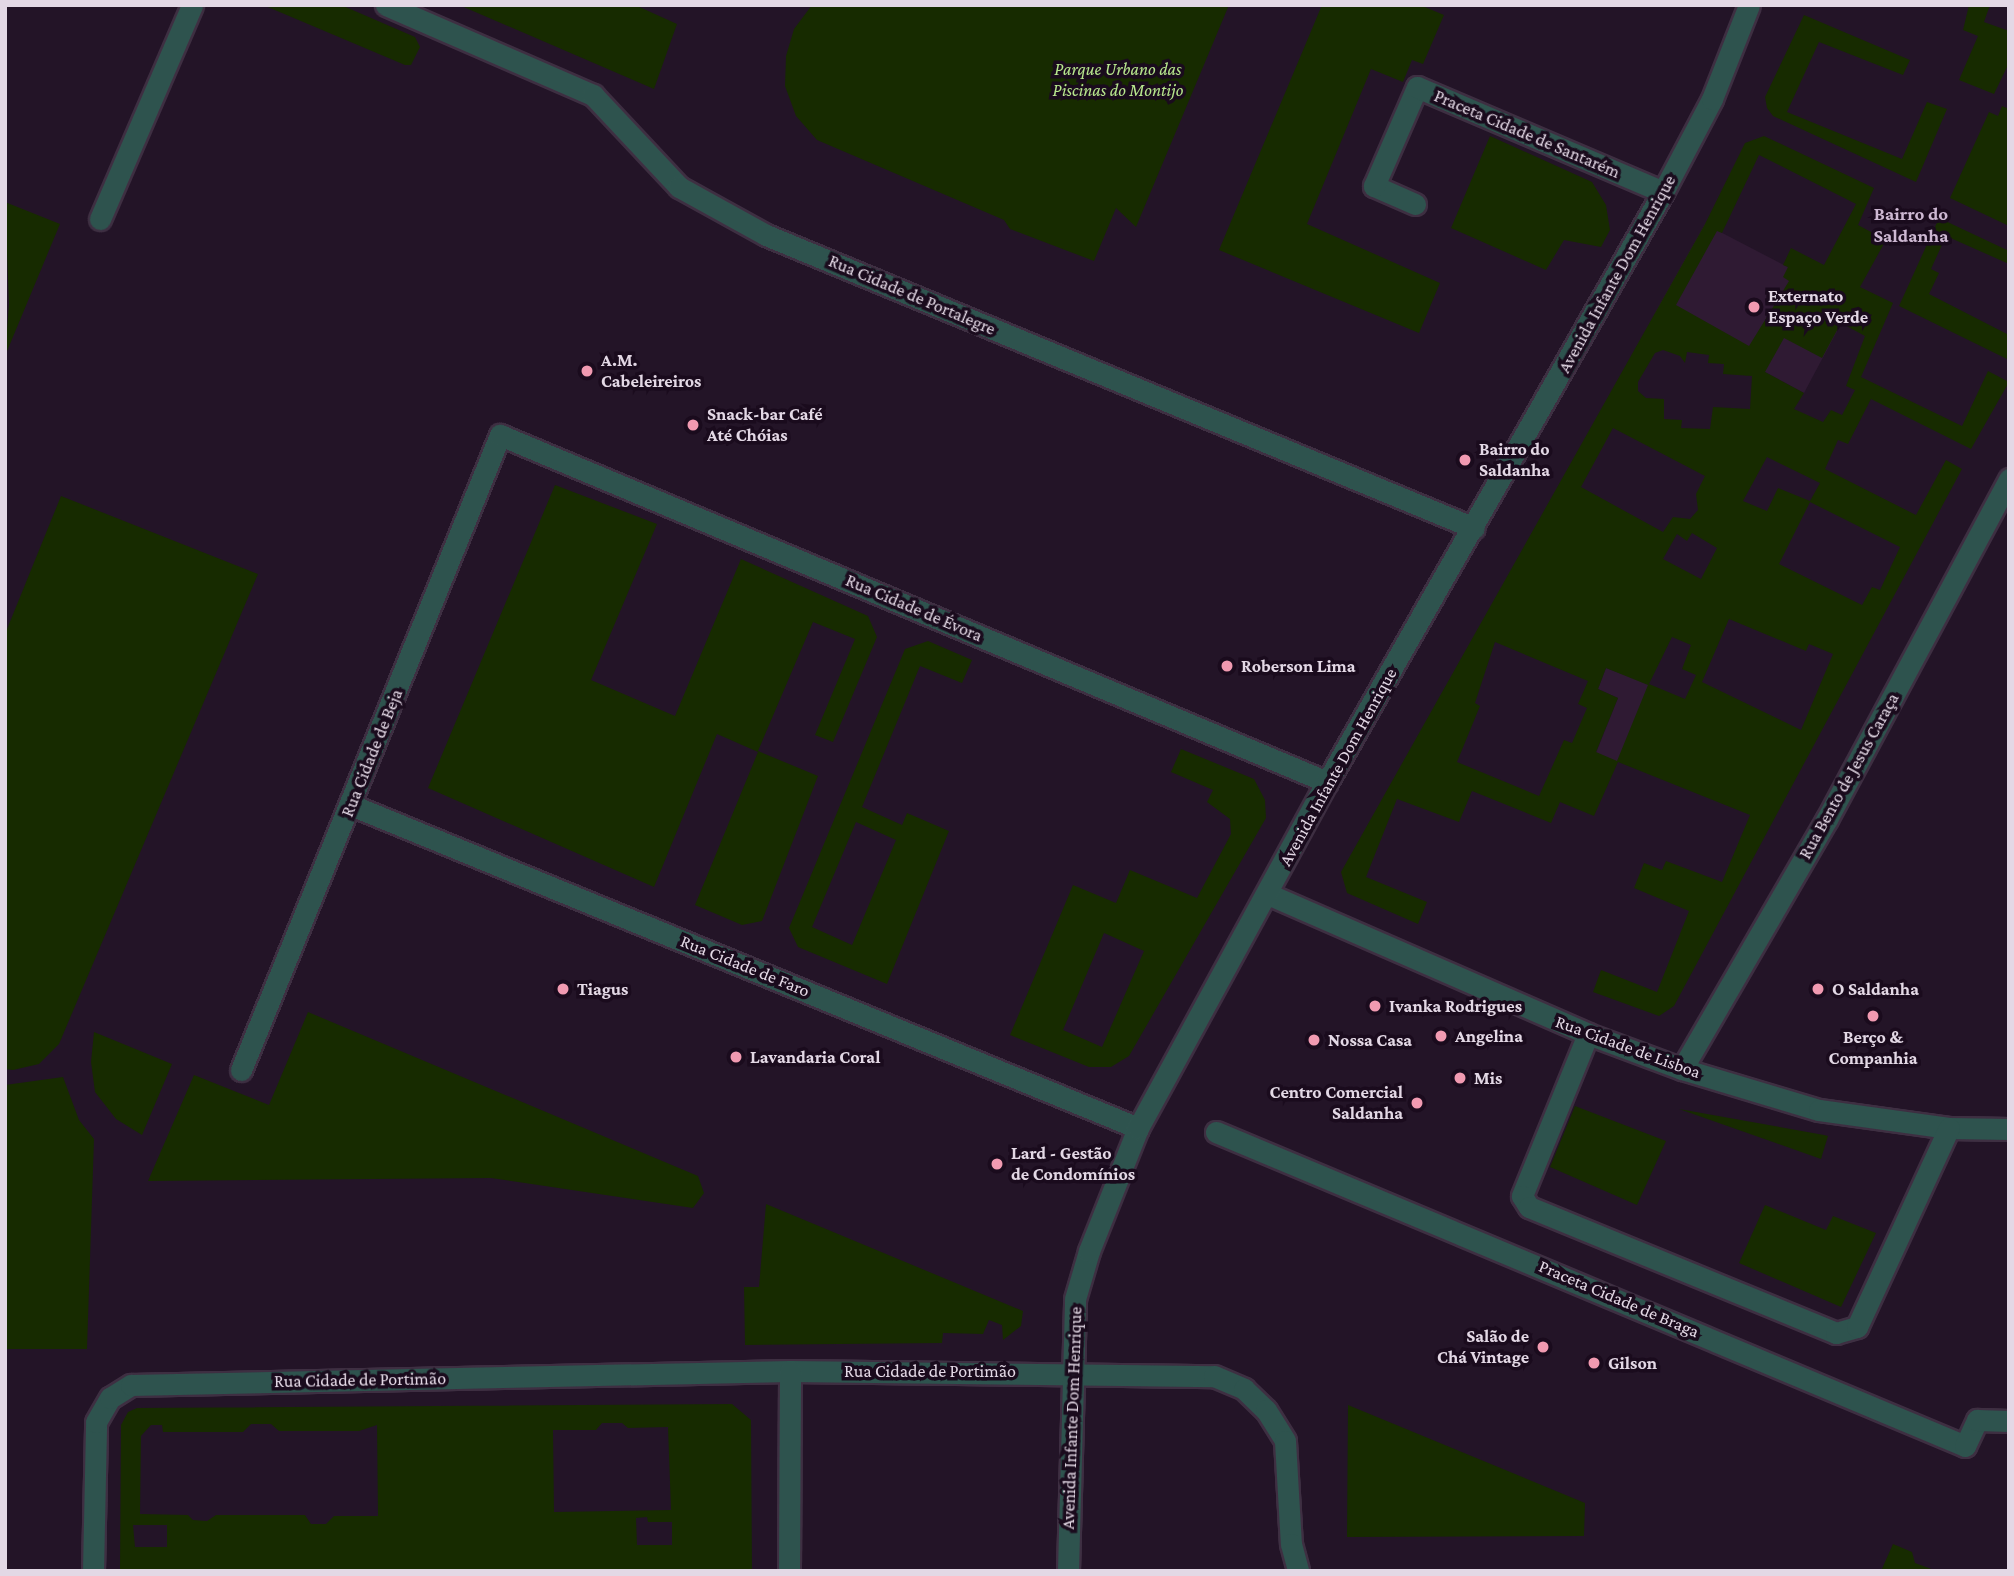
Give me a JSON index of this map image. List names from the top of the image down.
{
  "streets": {
    "street": [
      "Praceta Cidade de Santarém",
      "Avenida Infante Dom Henrique",
      "Rua Cidade de Portalegre",
      "Rua Cidade de Évora",
      "Rua Cidade de Beja",
      "Rua Bento de Jesus Caraça",
      "Rua Cidade de Faro",
      "Rua Cidade de Lisboa",
      "Praceta Cidade de Braga",
      "Rua Cidade de Portimão"
    ]
  },
  "crossings": [
    ["Praceta Cidade de Santarém", "Avenida Infante Dom Henrique"],
    ["Avenida Infante Dom Henrique", "Rua Cidade de Portalegre"],
    ["Avenida Infante Dom Henrique", "Rua Cidade de Évora"],
    ["Avenida Infante Dom Henrique", "Rua Cidade de Faro"],
    ["Avenida Infante Dom Henrique", "Rua Cidade de Lisboa"],
    ["Avenida Infante Dom Henrique", "Rua Cidade de Portimão"],
    ["Rua Cidade de Évora", "Rua Cidade de Beja"],
    ["Rua Cidade de Beja", "Rua Cidade de Faro"],
    ["Rua Bento de Jesus Caraça", "Rua Cidade de Lisboa"]
  ],
  "districts": ["Bairro do Saldanha"],
  "parks": ["Parque Urbano das Piscinas do Montijo"],
  "places": [
    "Externato Espaço Verde",
    "A.M. Cabeleireiros",
    "Snack-bar Café Até Chóias",
    "Bairro do Saldanha",
    "Roberson Lima",
    "Tiagus",
    "O Saldanha",
    "Ivanka Rodrigues",
    "Berço & Companhia",
    "Angelina",
    "Nossa Casa",
    "Lavandaria Coral",
    "Mis",
    "Centro Comercial Saldanha",
    "Lard - Gestão de Condomínios",
    "Salão de Chá Vintage",
    "Gilson"
  ]
}
